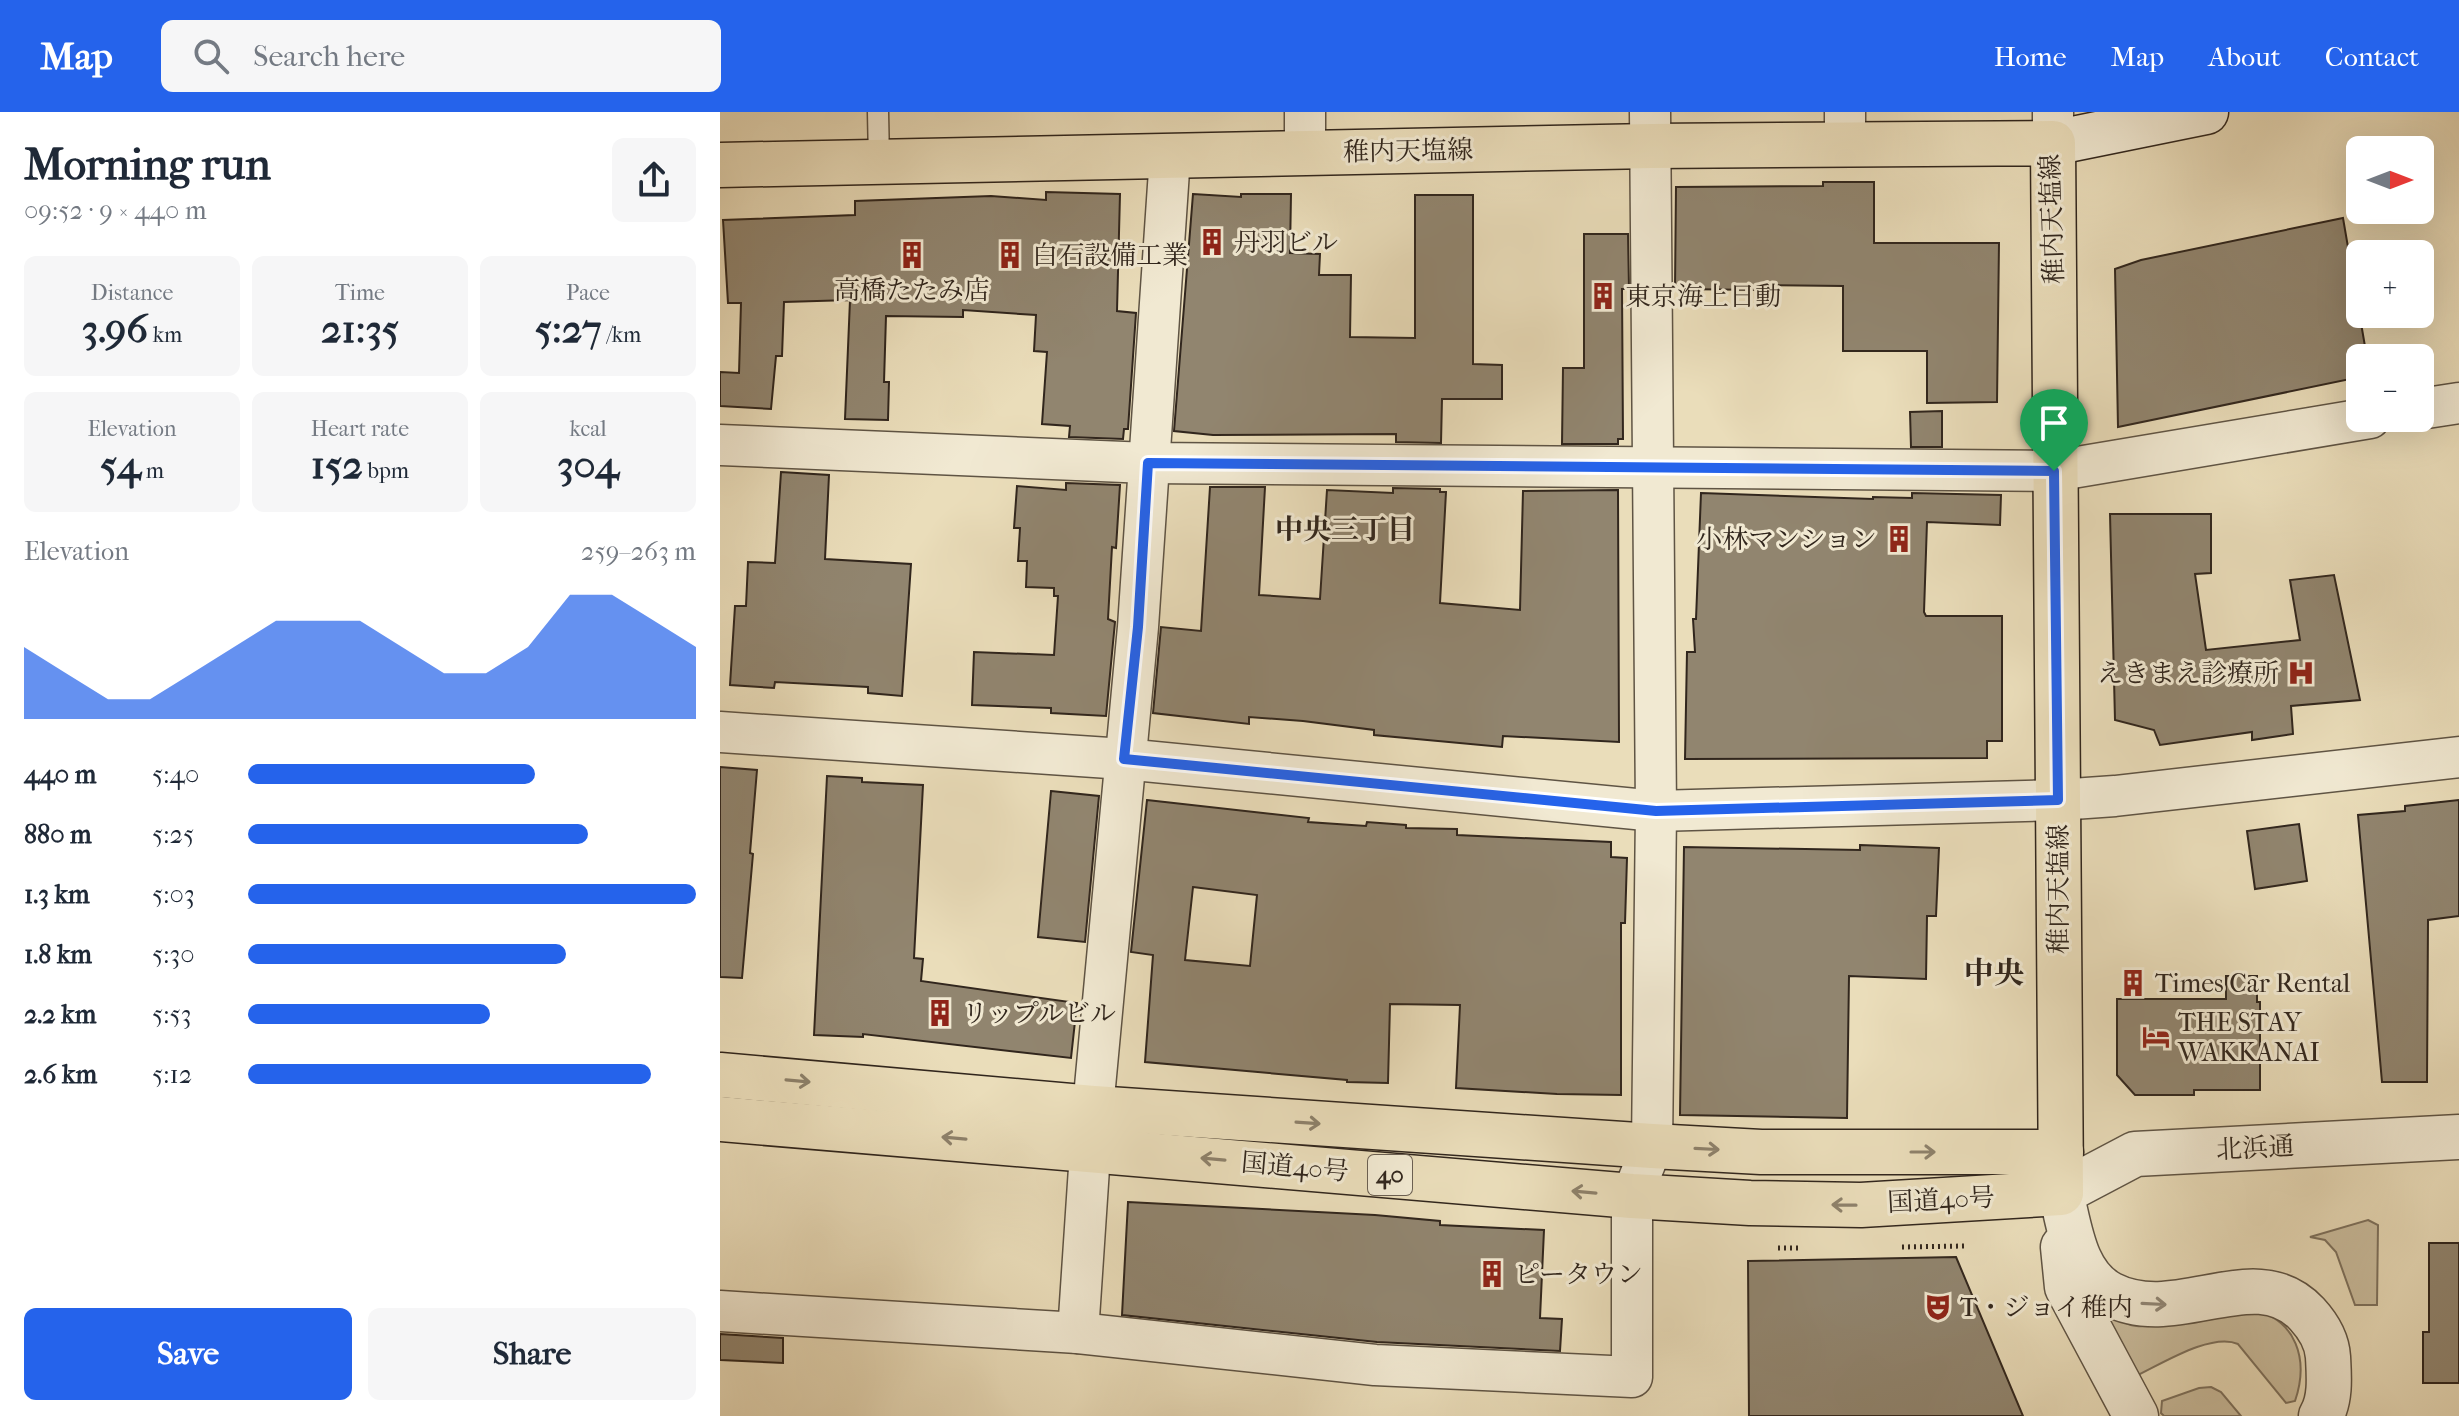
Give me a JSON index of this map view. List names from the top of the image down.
{
  "streets": {
    "main road": ["稚内天塩線", "国道40号", "40"],
    "street": ["北浜通"]
  },
  "crossings": [
    ["稚内天塩線", "北浜通"],
    ["稚内天塩線", "国道40号"],
    ["北浜通", "国道40号"]
  ],
  "districts": ["中央三丁目", "中央"],
  "places": {
    "building": [
      "丹羽ビル",
      "高橋たたみ店",
      "白石設備工業",
      "東京海上日動",
      "小林マンション",
      "Times Car Rental",
      "リップルビル",
      "ピータウン"
    ],
    "hospital": ["えきまえ診療所"],
    "hotel": ["THE STAY WAKKANAI"],
    "theatre": ["T・ジョイ稚内"]
  },
  "north": "right",
  "page": {
    "header": "Map",
    "search": "Search here",
    "nav": [
      "Home",
      "Map",
      "About",
      "Contact"
    ],
    "heading": ["Morning run", "09:52 · 9 × 440 m"],
    "map_buttons": ["+", "−"],
    "stats": [
      ["Distance", "3.96 km"],
      ["Time", "21:35"],
      ["Pace", "5:27 /km"],
      ["Elevation", "54 m"],
      ["Heart rate", "152 bpm"],
      ["kcal", "304"]
    ],
    "chart": ["Elevation", "259–263 m"],
    "list": [
      {
        "name": "440 m",
        "note": "5:40"
      },
      {
        "name": "880 m",
        "note": "5:25"
      },
      {
        "name": "1.3 km",
        "note": "5:03"
      },
      {
        "name": "1.8 km",
        "note": "5:30"
      },
      {
        "name": "2.2 km",
        "note": "5:53"
      },
      {
        "name": "2.6 km",
        "note": "5:12"
      }
    ],
    "buttons": ["Save", "Share"]
  }
}
